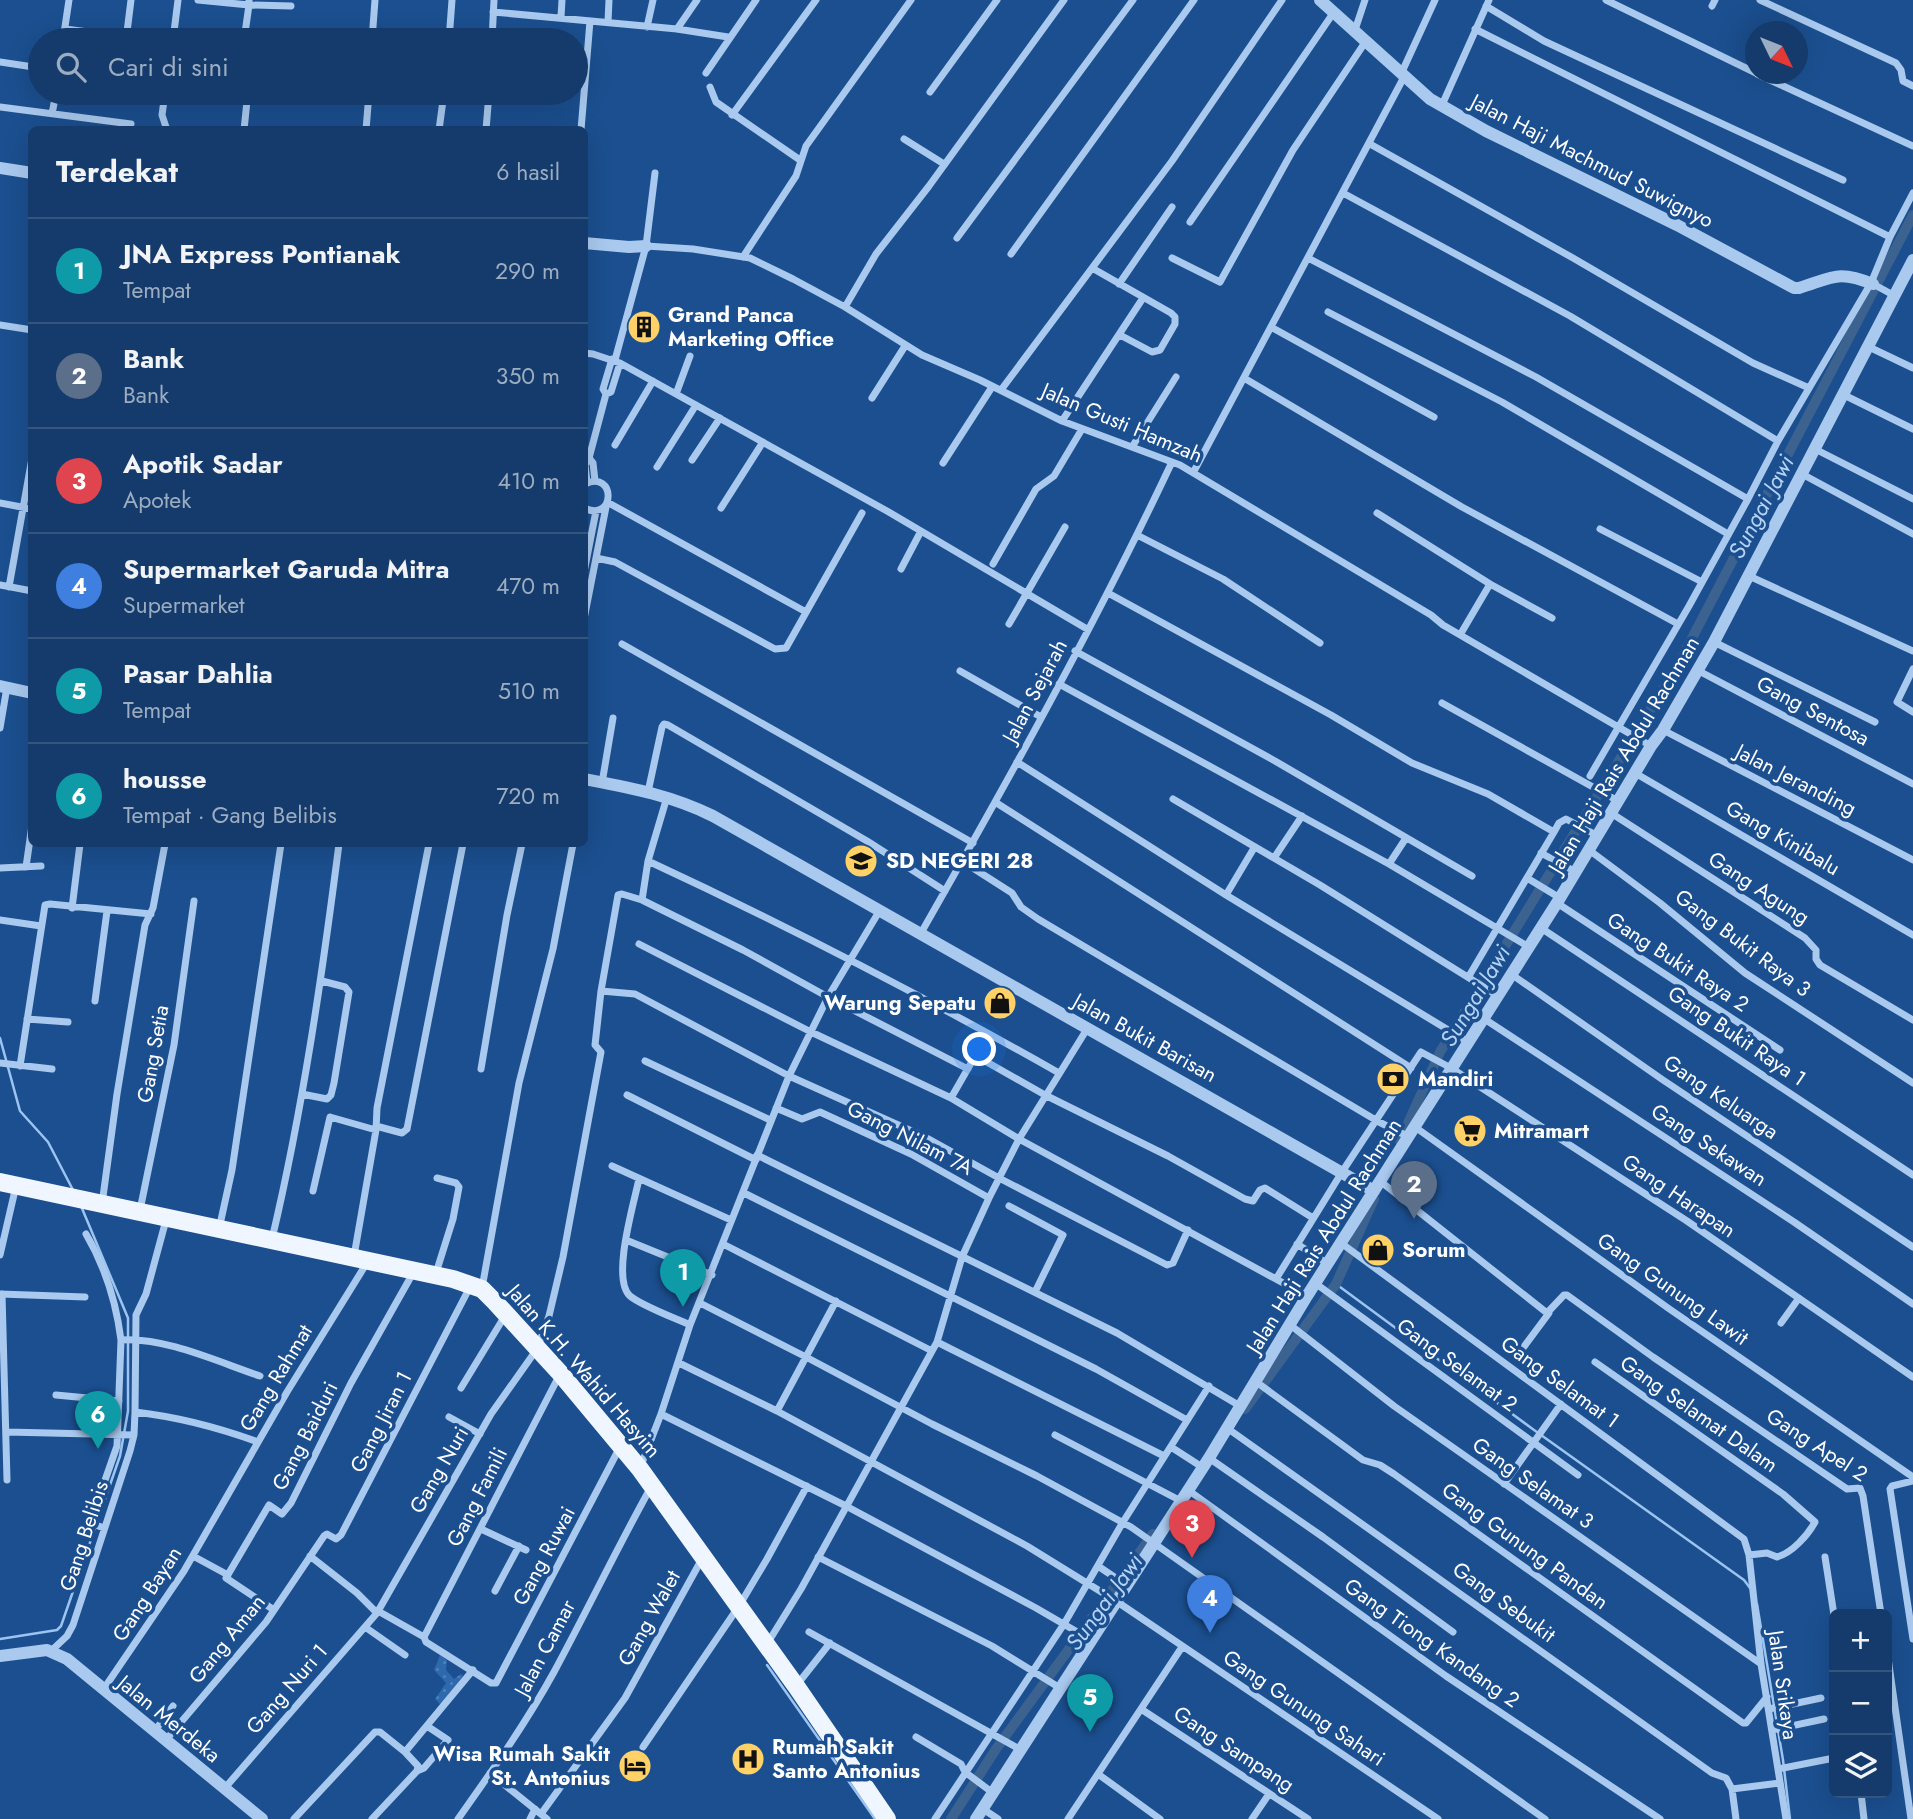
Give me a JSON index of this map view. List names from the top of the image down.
{
  "streets": {
    "main road": ["Jalan K.H. Wahid Hasyim"],
    "street": [
      "Jalan Haji Machmud Suwignyo",
      "Jalan Gusti Hamzah",
      "Jalan Sejarah",
      "Gang Sentosa",
      "Jalan Haji Rais Abdul Rachman",
      "Jalan Jeranding",
      "Gang Kinibalu",
      "Gang Agung",
      "Gang Bukit Raya 3",
      "Gang Bukit Raya 2",
      "Gang Bukit Raya 1",
      "Jalan Bukit Barisan",
      "Gang Setia",
      "Gang Keluarga",
      "Gang Nilam 7A",
      "Gang Sekawan",
      "Gang Harapan",
      "Gang Gunung Lawit",
      "Gang Selamat 2",
      "Gang Rahmat",
      "Gang Selamat 1",
      "Gang Selamat Dalam",
      "Gang Jiran 1",
      "Gang Baiduri",
      "Gang Apel 2",
      "Gang Nuri",
      "Gang Selamat 3",
      "Gang Famili",
      "Gang Belibis",
      "Gang Gunung Pandan",
      "Gang Ruwai",
      "Gang Bayan",
      "Gang Sebukit",
      "Gang Walet",
      "Gang Aman",
      "Gang Tiong Kandang 2",
      "Jalan Camar",
      "Jalan Srikaya",
      "Gang Nuri 1",
      "Gang Gunung Sahari",
      "Jalan Merdeka",
      "Gang Sampang"
    ]
  },
  "crossings": [
    ["Jalan Gusti Hamzah", "Jalan Sejarah"],
    ["Jalan Gusti Hamzah", "Jalan Haji Rais Abdul Rachman"],
    ["Jalan Sejarah", "Jalan Bukit Barisan"],
    ["Jalan Sejarah", "Gang Gunung Lawit"],
    ["Gang Sentosa", "Jalan Haji Rais Abdul Rachman"],
    ["Jalan Haji Rais Abdul Rachman", "Jalan Jeranding"],
    ["Jalan Haji Rais Abdul Rachman", "Gang Kinibalu"],
    ["Jalan Haji Rais Abdul Rachman", "Gang Agung"],
    ["Jalan Haji Rais Abdul Rachman", "Gang Bukit Raya 3"],
    ["Jalan Haji Rais Abdul Rachman", "Gang Bukit Raya 2"],
    ["Jalan Haji Rais Abdul Rachman", "Gang Bukit Raya 1"],
    ["Jalan Haji Rais Abdul Rachman", "Jalan Bukit Barisan"],
    ["Jalan Haji Rais Abdul Rachman", "Gang Keluarga"],
    ["Jalan Haji Rais Abdul Rachman", "Gang Sekawan"],
    ["Jalan Haji Rais Abdul Rachman", "Gang Harapan"],
    ["Jalan Haji Rais Abdul Rachman", "Gang Gunung Lawit"],
    ["Jalan Haji Rais Abdul Rachman", "Gang Selamat 2"],
    ["Jalan Haji Rais Abdul Rachman", "Gang Selamat 1"],
    ["Jalan Haji Rais Abdul Rachman", "Gang Selamat 3"],
    ["Jalan Haji Rais Abdul Rachman", "Gang Gunung Pandan"],
    ["Jalan Haji Rais Abdul Rachman", "Gang Sebukit"],
    ["Jalan Haji Rais Abdul Rachman", "Gang Tiong Kandang 2"],
    ["Jalan Haji Rais Abdul Rachman", "Gang Gunung Sahari"],
    ["Jalan K.H. Wahid Hasyim", "Gang Jiran 1"],
    ["Jalan K.H. Wahid Hasyim", "Gang Nuri"],
    ["Jalan K.H. Wahid Hasyim", "Gang Famili"],
    ["Jalan K.H. Wahid Hasyim", "Gang Ruwai"],
    ["Jalan K.H. Wahid Hasyim", "Gang Walet"],
    ["Jalan K.H. Wahid Hasyim", "Jalan Camar"],
    ["Gang Rahmat", "Gang Bayan"],
    ["Gang Selamat 1", "Gang Selamat Dalam"],
    ["Gang Selamat 1", "Jalan Srikaya"],
    ["Gang Selamat Dalam", "Jalan Srikaya"],
    ["Gang Jiran 1", "Gang Aman"],
    ["Gang Nuri", "Gang Nuri 1"],
    ["Gang Selamat 3", "Jalan Srikaya"],
    ["Gang Belibis", "Jalan Merdeka"],
    ["Gang Gunung Pandan", "Jalan Srikaya"],
    ["Gang Bayan", "Jalan Merdeka"],
    ["Gang Aman", "Jalan Merdeka"],
    ["Gang Nuri 1", "Jalan Merdeka"]
  ],
  "water": ["Sungai Jawi"],
  "places": {
    "building": ["Grand Panca Marketing Office"],
    "school or university": ["SD NEGERI 28"],
    "shop": ["Warung Sepatu", "Sorum"],
    "bank": ["Mandiri"],
    "supermarket": ["Mitramart"],
    "hospital": ["Rumah Sakit Santo Antonius"],
    "hotel": ["Wisa Rumah Sakit St. Antonius"]
  },
  "north": "bottom right",
  "page": {
    "search": "Cari di sini",
    "heading": ["Terdekat", "6 hasil"],
    "list": [
      {
        "mark": "1",
        "name": "JNA Express Pontianak",
        "note": "Tempat",
        "value": "290 m"
      },
      {
        "mark": "2",
        "name": "Bank",
        "note": "Bank",
        "value": "350 m"
      },
      {
        "mark": "3",
        "name": "Apotik Sadar",
        "note": "Apotek",
        "value": "410 m"
      },
      {
        "mark": "4",
        "name": "Supermarket Garuda Mitra",
        "note": "Supermarket",
        "value": "470 m"
      },
      {
        "mark": "5",
        "name": "Pasar Dahlia",
        "note": "Tempat",
        "value": "510 m"
      },
      {
        "mark": "6",
        "name": "housse",
        "note": "Tempat · Gang Belibis",
        "value": "720 m"
      }
    ],
    "pins": [
      "2",
      "1",
      "6",
      "3",
      "4",
      "5"
    ],
    "map_buttons": ["+", "−"]
  }
}
